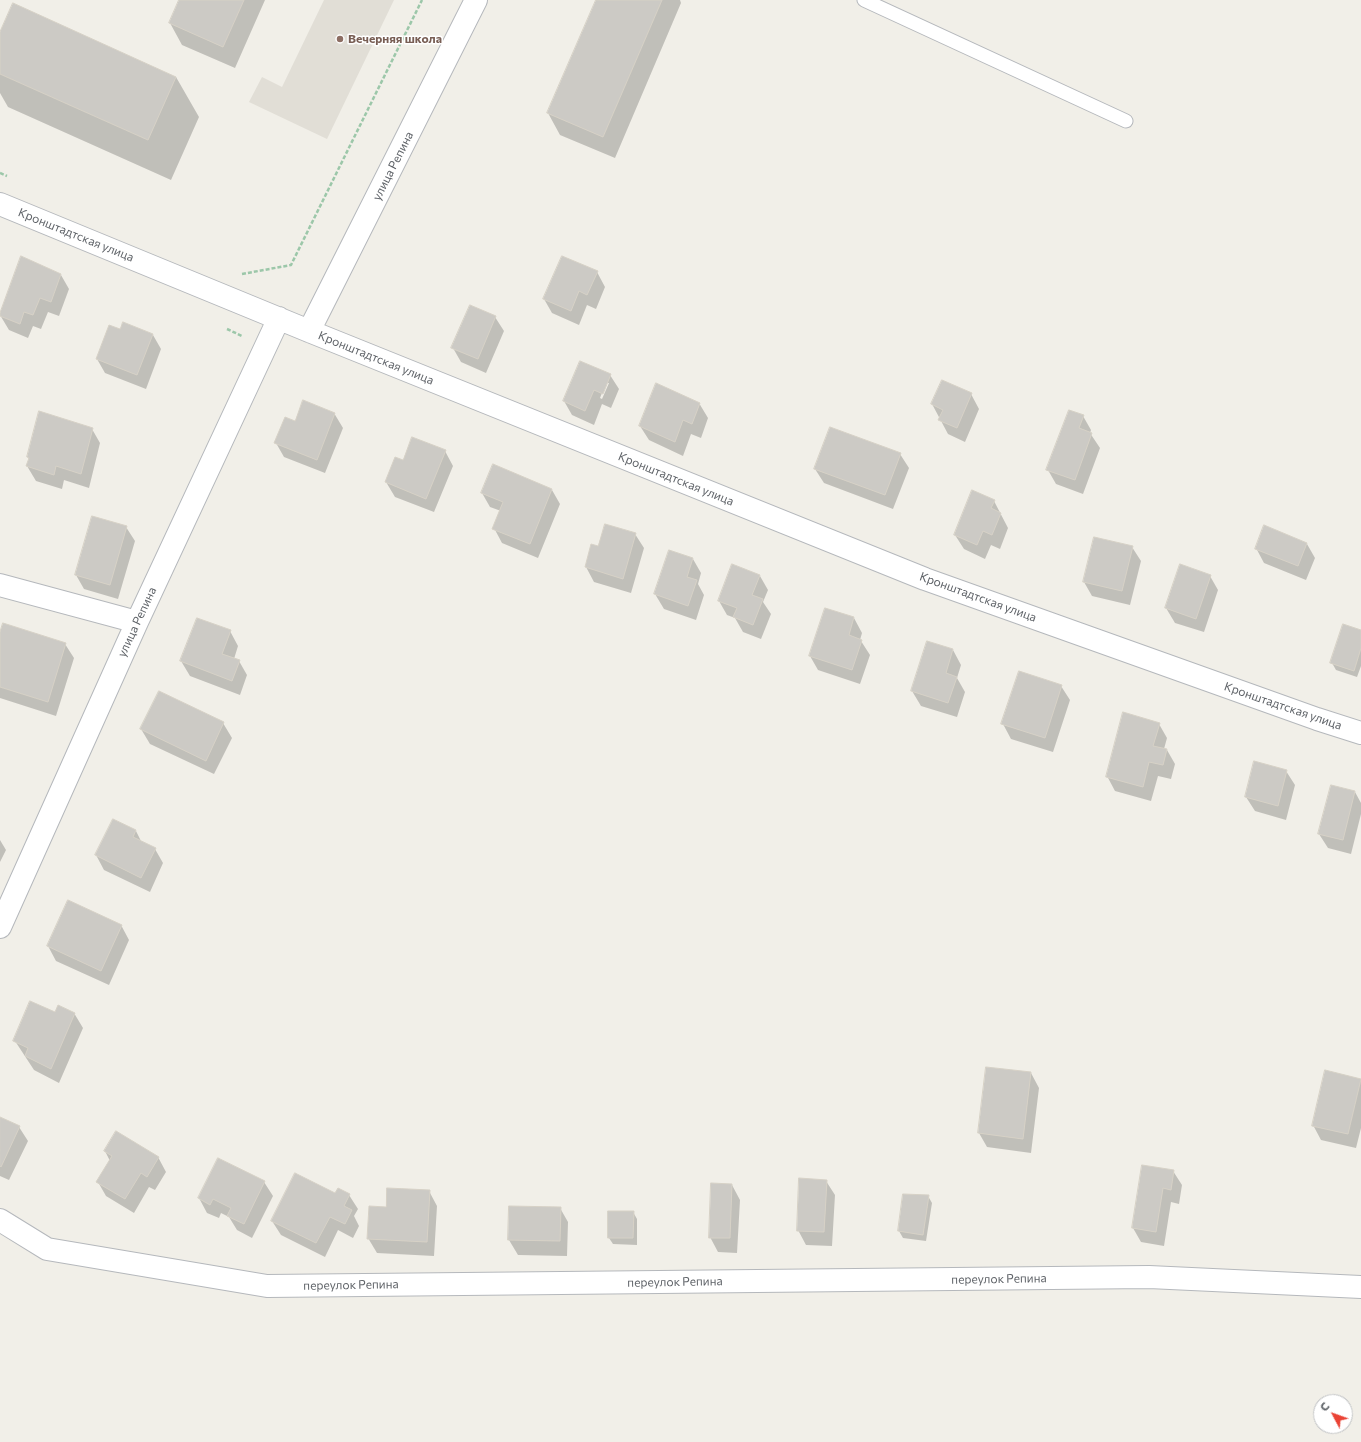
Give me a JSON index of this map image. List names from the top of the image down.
{
  "streets": {
    "street": ["улица Репина", "Кронштадтская улица", "переулок Репина"]
  },
  "crossings": [
    ["улица Репина", "Кронштадтская улица"]
  ],
  "places": ["Вечерняя школа"],
  "north": "top left"
}
